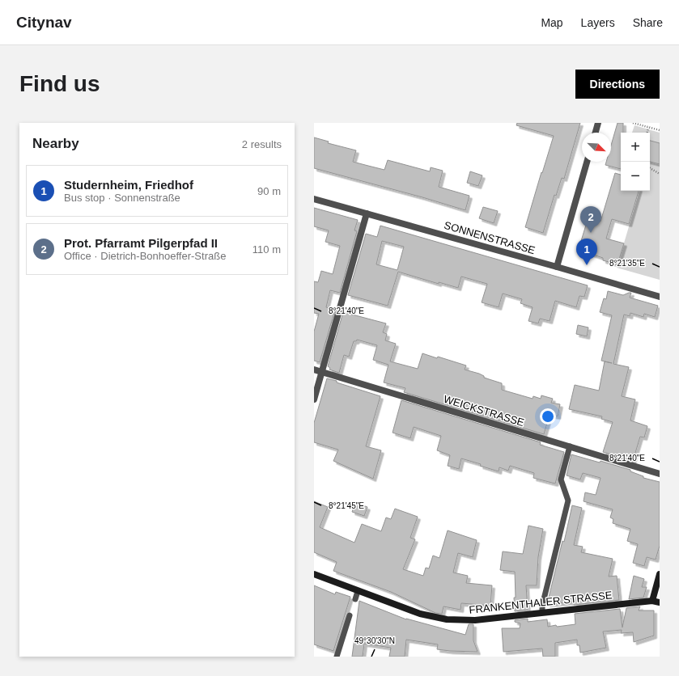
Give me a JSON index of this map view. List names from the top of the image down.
{
  "streets": {
    "street": ["SONNENSTRASSE", "WEICKSTRASSE", "FRANKENTHALER STRASSE"]
  },
  "north": "bottom right",
  "page": {
    "header": "Citynav",
    "nav": ["Map", "Layers", "Share"],
    "buttons": "Directions",
    "title": "Find us",
    "heading": ["Nearby", "2 results"],
    "map_buttons": ["+", "−"],
    "list": [
      {
        "mark": "1",
        "name": "Studernheim, Friedhof",
        "note": "Bus stop · Sonnenstraße",
        "value": "90 m"
      },
      {
        "mark": "2",
        "name": "Prot. Pfarramt Pilgerpfad II",
        "note": "Office · Dietrich-Bonhoeffer-Straße",
        "value": "110 m"
      }
    ],
    "pins": ["2", "1"]
  },
  "coordinates": [
    "8°21'35\"E",
    "8°21'40\"E",
    "8°21'45\"E",
    "49°30'30\"N"
  ]
}
